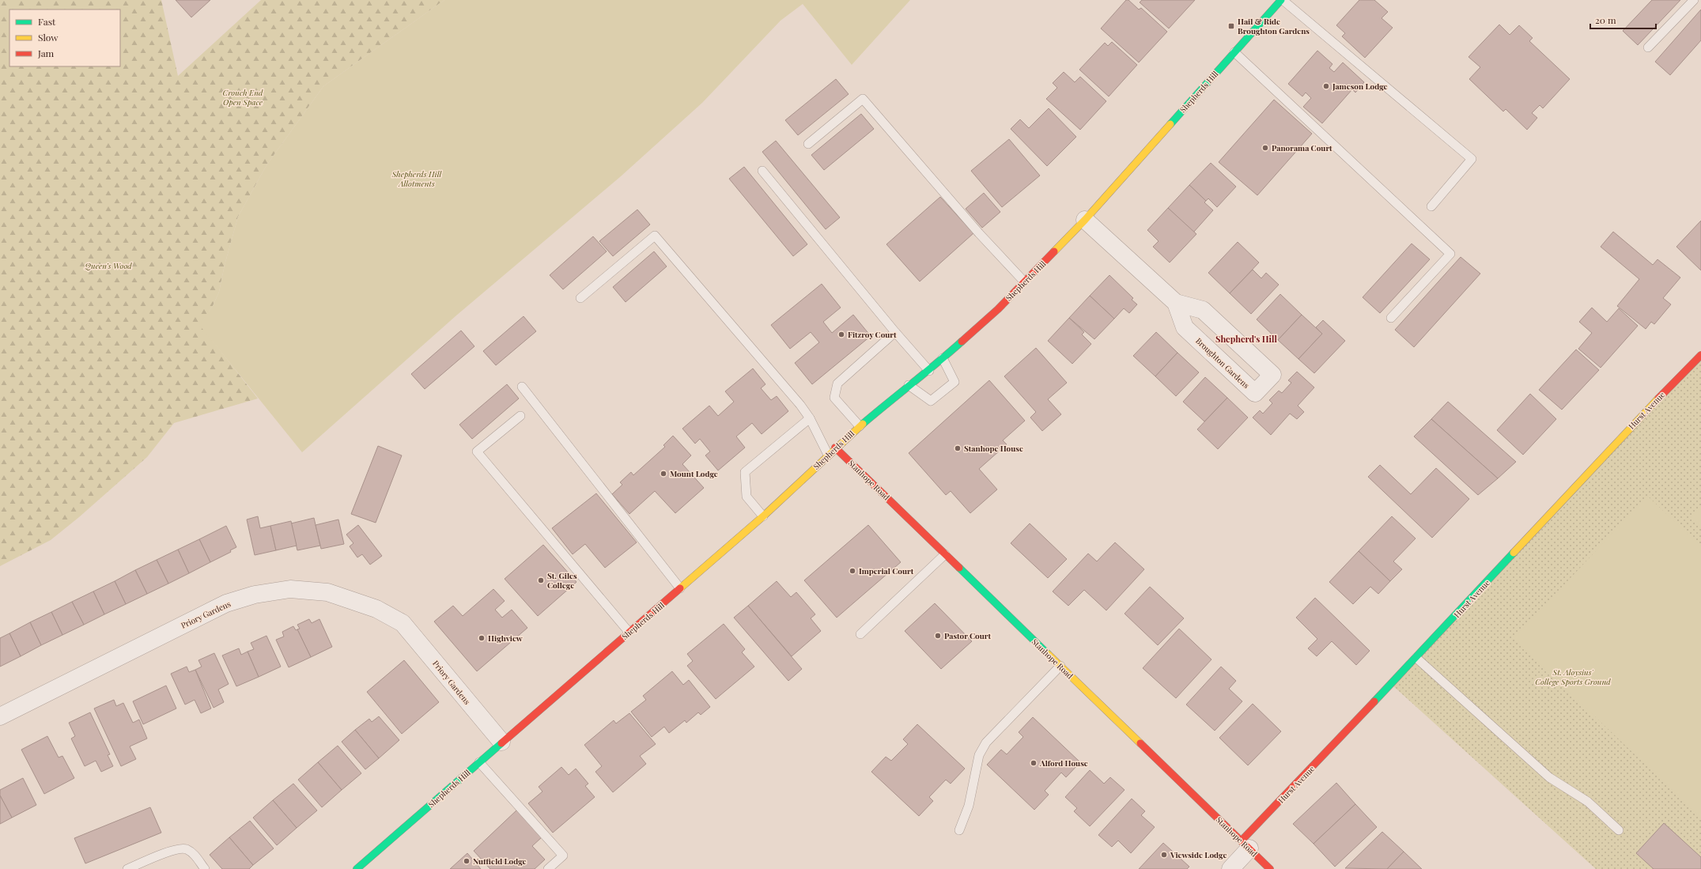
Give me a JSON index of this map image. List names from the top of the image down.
{
  "streets": {
    "street": [
      "Shepherds Hill",
      "Broughton Gardens",
      "Hurst Avenue",
      "Stanhope Road",
      "Priory Gardens"
    ]
  },
  "crossings": [
    ["Shepherds Hill", "Broughton Gardens"],
    ["Shepherds Hill", "Stanhope Road"],
    ["Shepherds Hill", "Priory Gardens"],
    ["Hurst Avenue", "Stanhope Road"]
  ],
  "districts": ["Shepherd's Hill"],
  "parks": [
    "Crouch End Open Space",
    "Shepherds Hill Allotments",
    "Queen’s Wood",
    "St. Aloysius' College Sports Ground"
  ],
  "places": {
    "transit": ["Hail & Ride Broughton Gardens"],
    "other": [
      "Jameson Lodge",
      "Panorama Court",
      "Fitzroy Court",
      "Stanhope House",
      "Mount Lodge",
      "Imperial Court",
      "St. Giles College",
      "Pastor Court",
      "Highview",
      "Alford House",
      "Viewside Lodge",
      "Nuffield Lodge"
    ]
  },
  "legend": ["Fast", "Slow", "Jam"],
  "scale_bar": "20 m"
}
